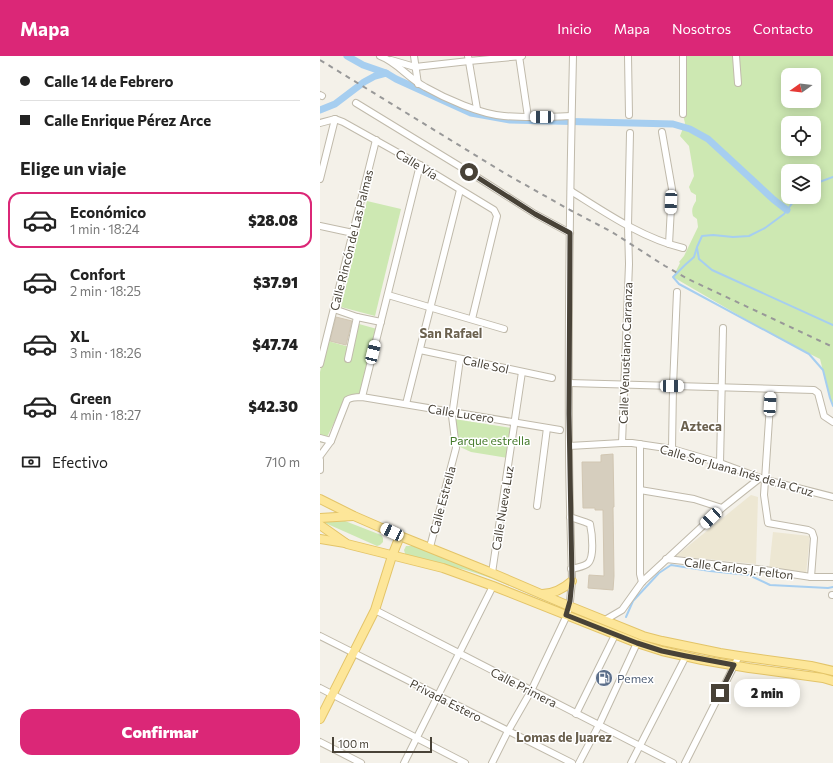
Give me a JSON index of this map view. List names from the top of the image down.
{
  "streets": {
    "street": [
      "Calle Vía",
      "Calle Rincón de Las Palmas",
      "Calle Venustiano Carranza",
      "Calle Sol",
      "Calle Lucero",
      "Calle Sor Juana Inés de la Cruz",
      "Calle Estrella",
      "Calle Nueva Luz",
      "Calle Carlos J. Felton",
      "Calle Primera",
      "Privada Estero"
    ]
  },
  "crossings": [
    ["Calle Vía", "Calle Rincón de Las Palmas"],
    ["Calle Venustiano Carranza", "Calle Sor Juana Inés de la Cruz"],
    ["Calle Sol", "Calle Estrella"],
    ["Calle Sol", "Calle Nueva Luz"],
    ["Calle Lucero", "Calle Estrella"],
    ["Calle Lucero", "Calle Nueva Luz"]
  ],
  "districts": ["San Rafael", "Azteca", "Lomas de Juarez"],
  "parks": ["Parque estrella"],
  "places": {
    "fuel station": ["Pemex"]
  },
  "scale_bar": "100 m",
  "north": "left",
  "page": {
    "header": "Mapa",
    "nav": [
      "Inicio",
      "Mapa",
      "Nosotros",
      "Contacto"
    ],
    "banner": ["Calle 14 de Febrero", "Calle Enrique Pérez Arce"],
    "heading": "Elige un viaje",
    "list": [
      {
        "name": "Económico",
        "note": "1 min · 18:24",
        "value": "$28.08"
      },
      {
        "name": "Confort",
        "note": "2 min · 18:25",
        "value": "$37.91"
      },
      {
        "name": "XL",
        "note": "3 min · 18:26",
        "value": "$47.74"
      },
      {
        "name": "Green",
        "note": "4 min · 18:27",
        "value": "$42.30"
      }
    ],
    "pay": ["Efectivo", "710 m"],
    "bubble": "2 min",
    "buttons": "Confirmar",
    "scale": "100 m"
  }
}
